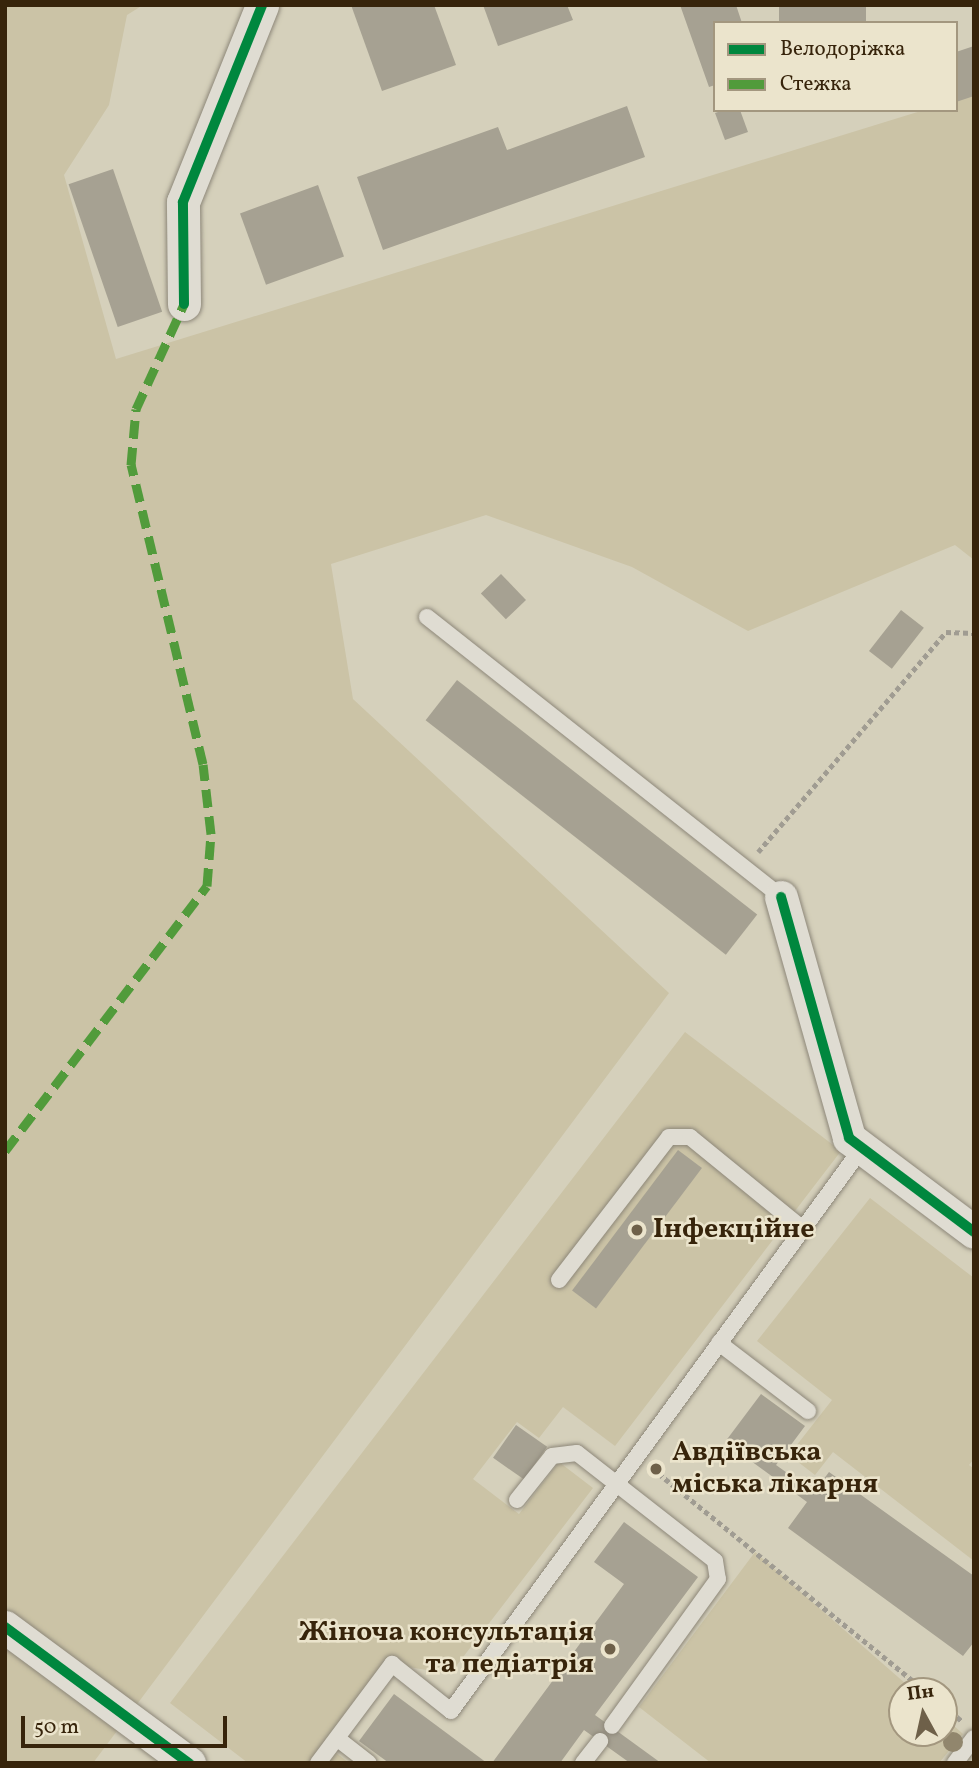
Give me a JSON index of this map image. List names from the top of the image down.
{
  "places": ["Інфекційне", "Авдіївська міська лікарня", "Жіноча консультація та педіатрія"],
  "legend": ["Велодоріжка", "Стежка"],
  "scale_bar": "50 m",
  "north": "top"
}
